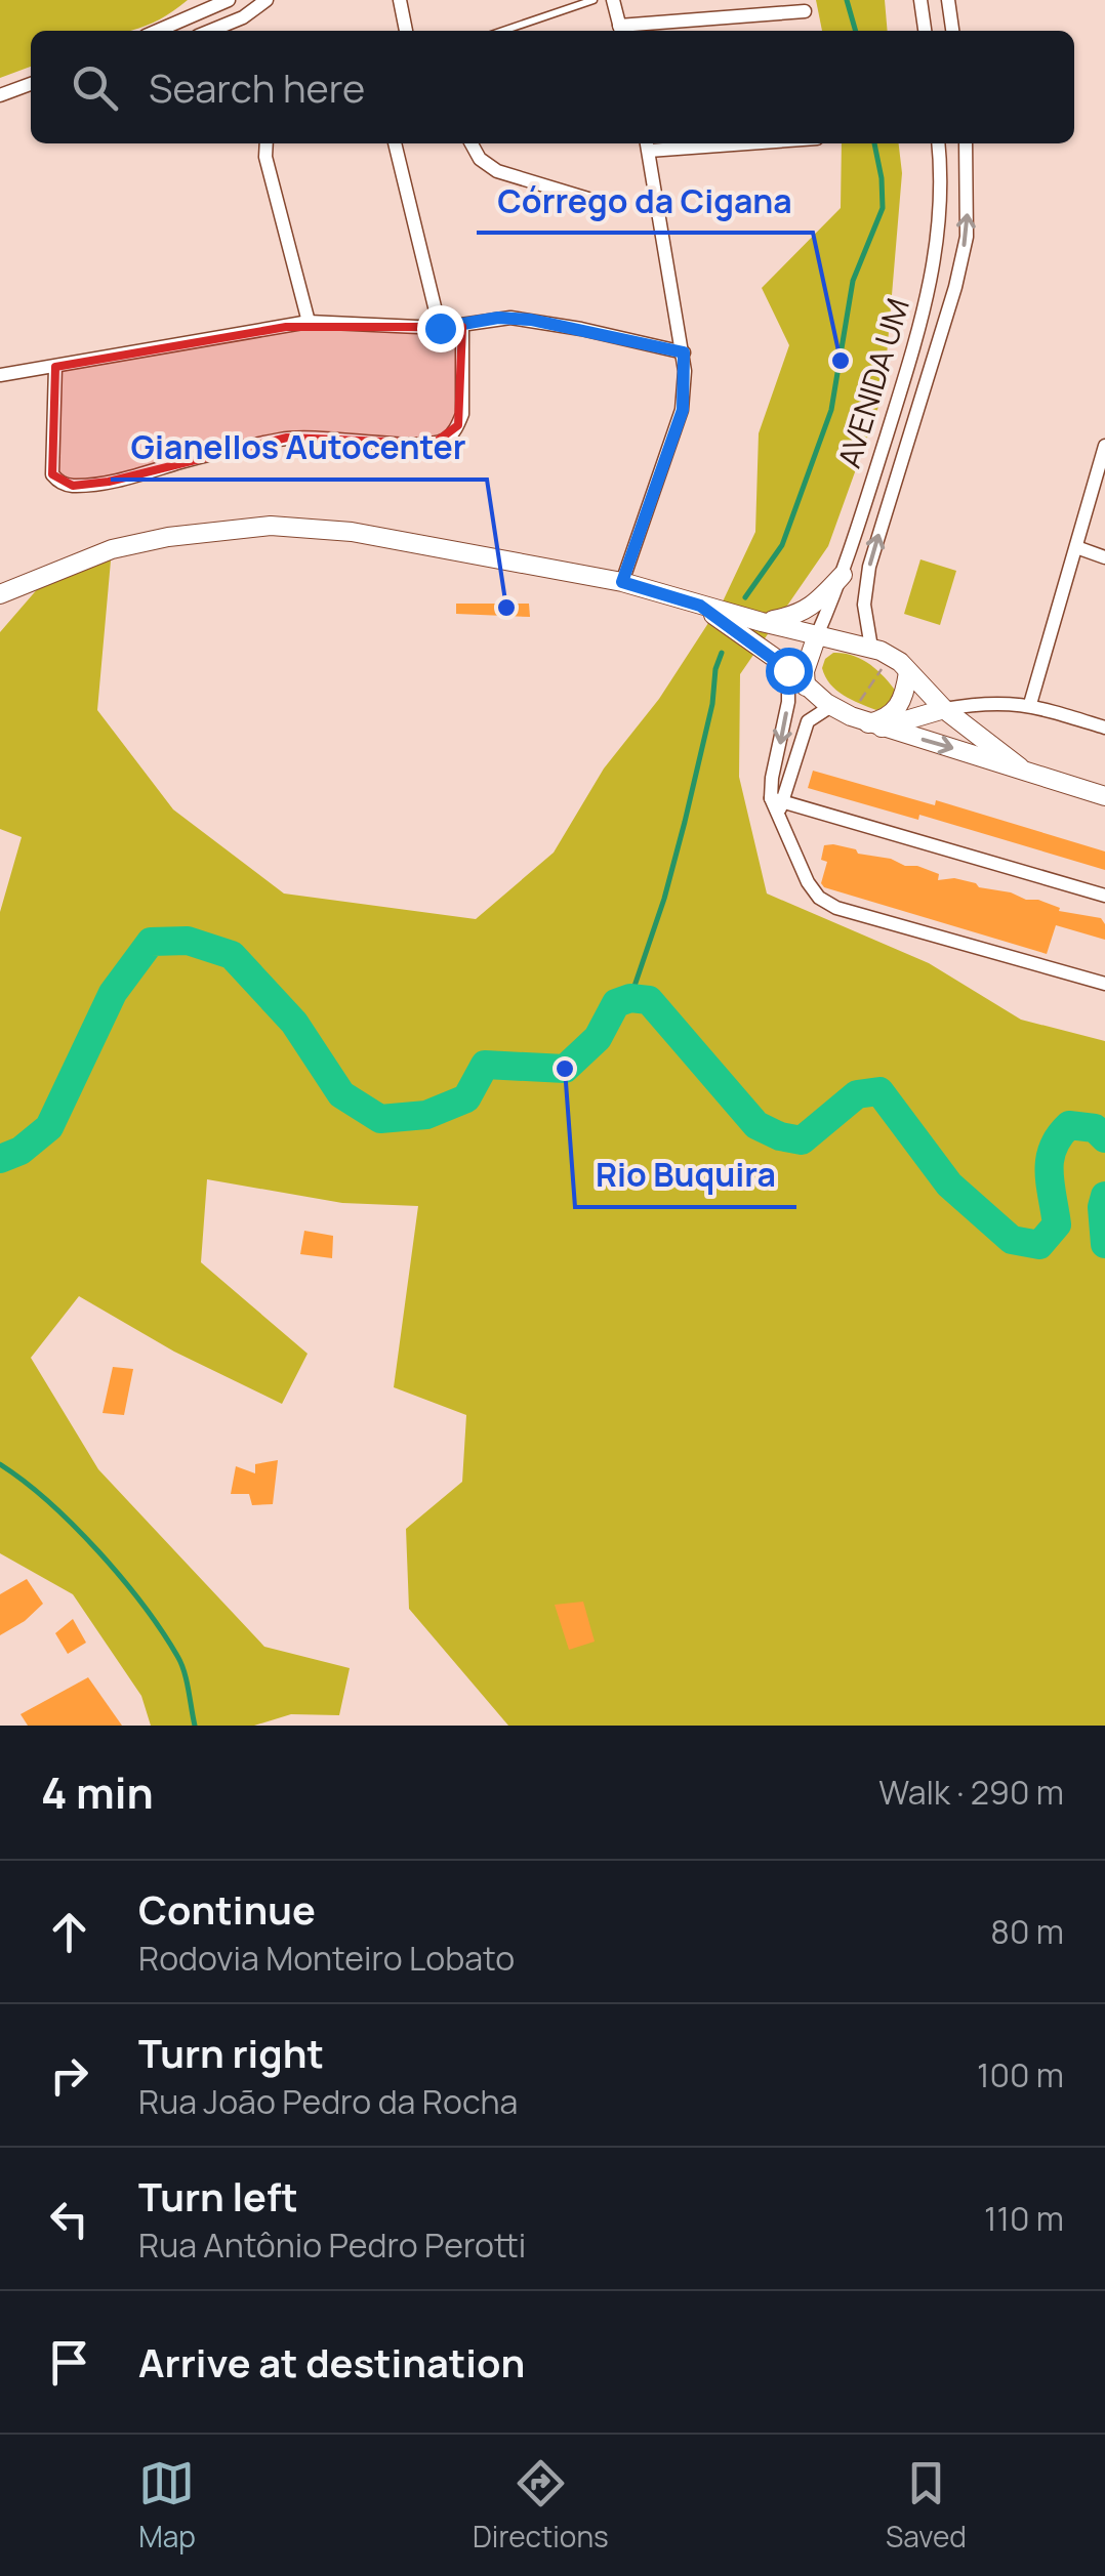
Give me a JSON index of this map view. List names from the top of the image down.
{
  "streets": {
    "street": ["AVENIDA UM"]
  },
  "places": ["Córrego da Cigana", "Gianellos Autocenter", "Rio Buquira"],
  "page": {
    "search": "Search here",
    "heading": ["4 min", "Walk · 290 m"],
    "list": [
      ["Continue", "Rodovia Monteiro Lobato", "80 m"],
      ["Turn right", "Rua João Pedro da Rocha", "100 m"],
      ["Turn left", "Rua Antônio Pedro Perotti", "110 m"],
      "Arrive at destination"
    ],
    "nav": ["Map", "Directions", "Saved"]
  }
}
